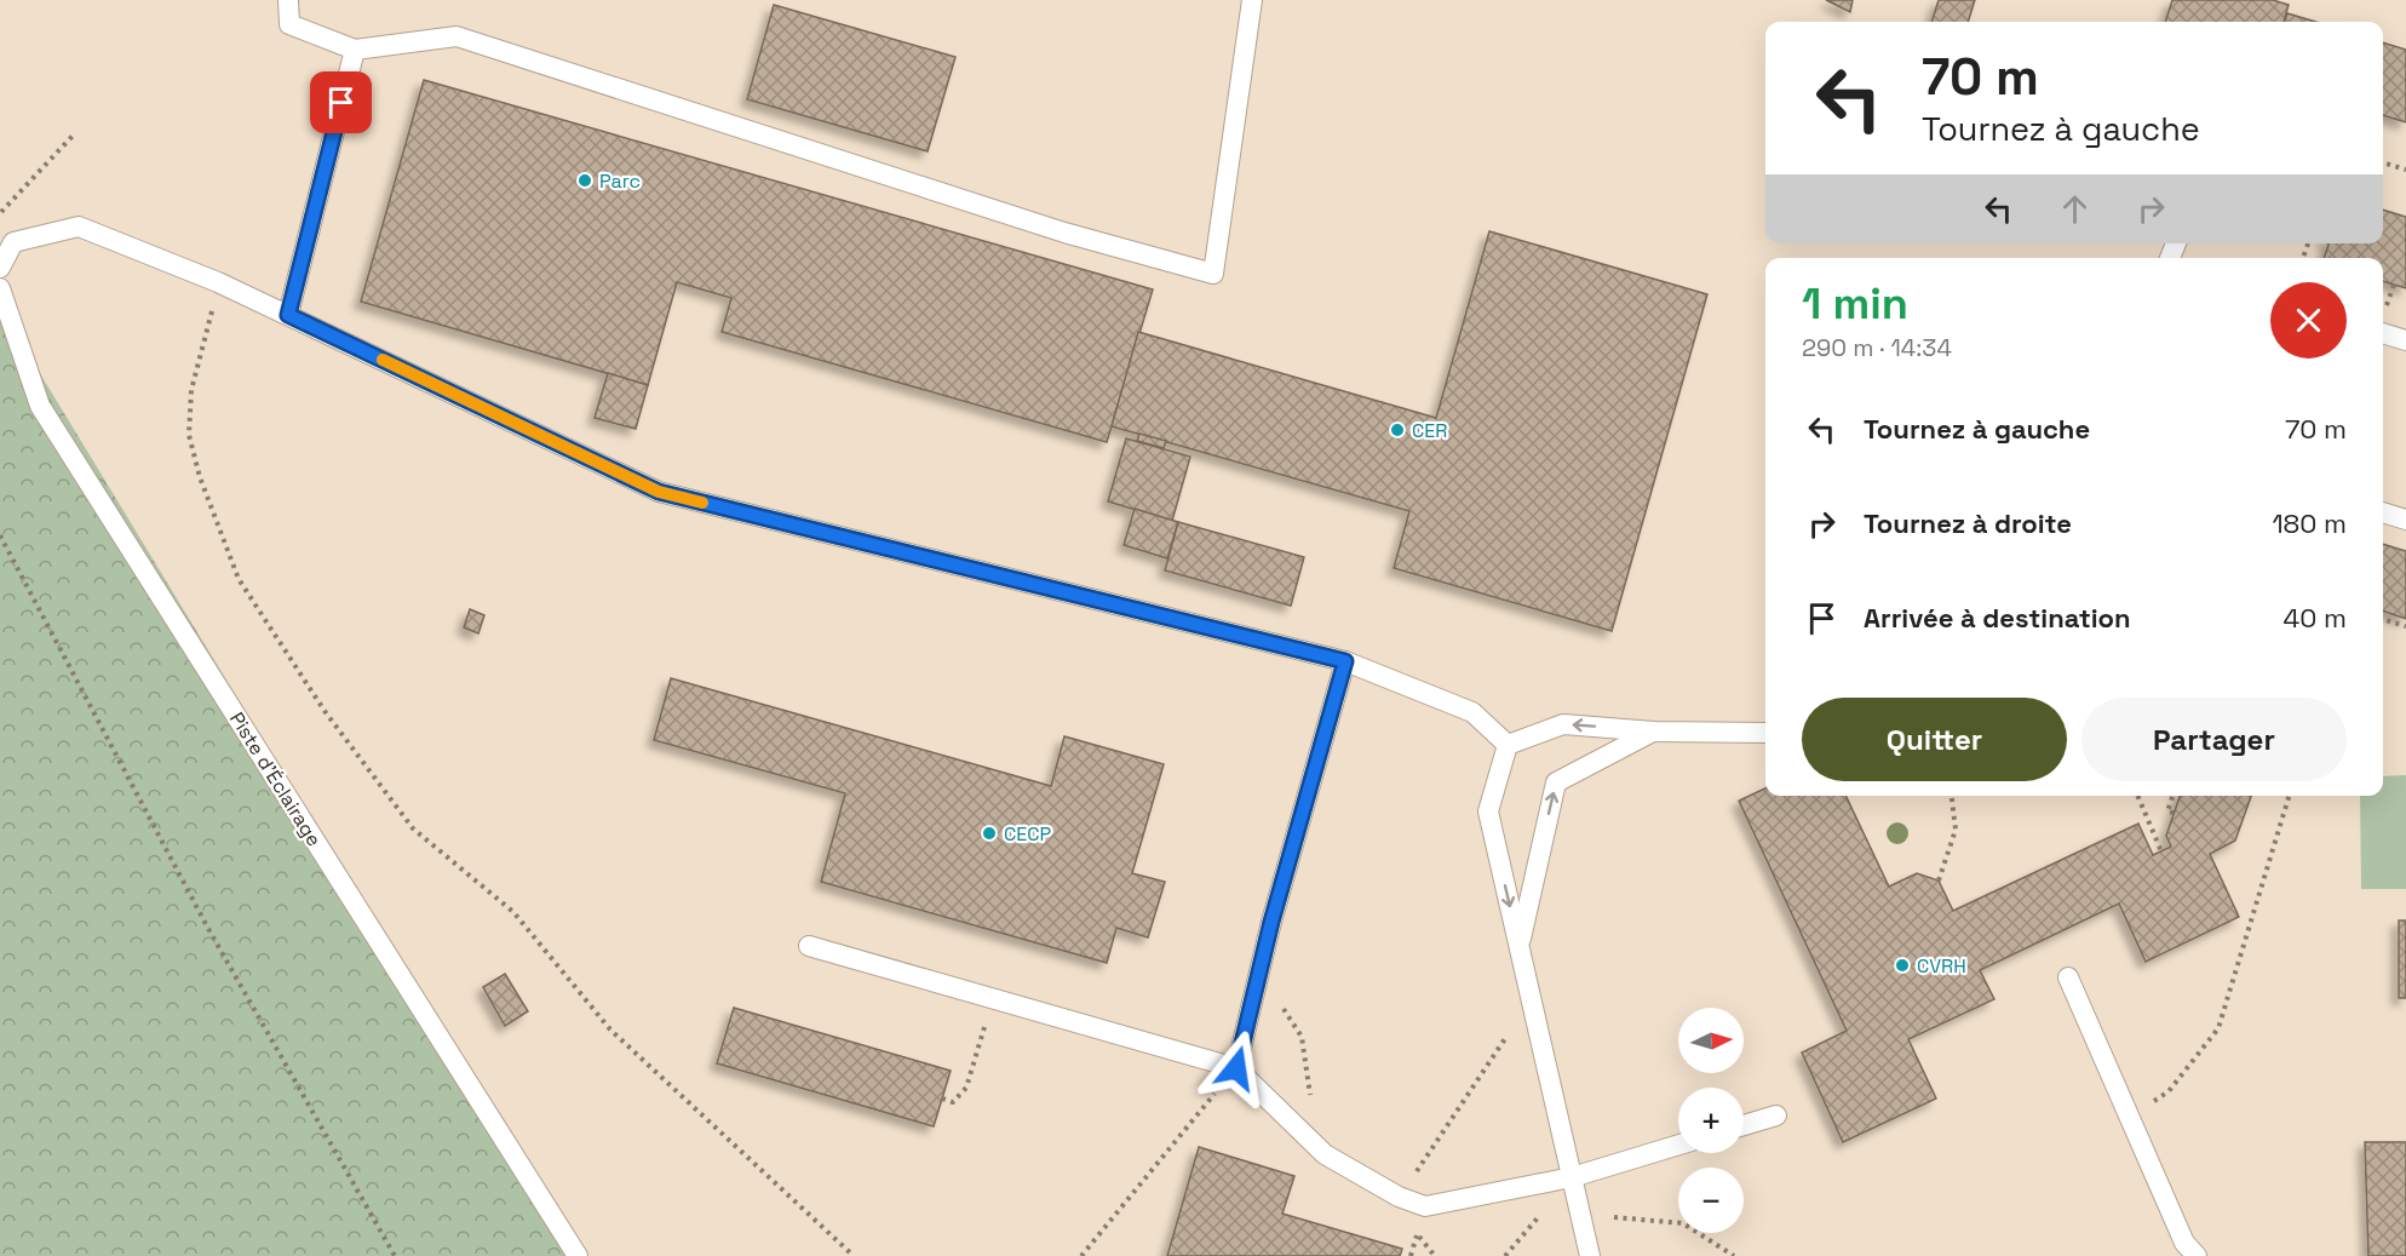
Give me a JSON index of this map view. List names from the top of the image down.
{
  "streets": {
    "lane": ["Piste d’Éclairage"]
  },
  "places": [
    "Parc",
    "CER",
    "CECP",
    "CVRH"
  ],
  "north": "right",
  "page": {
    "turn": ["70 m", "Tournez à gauche"],
    "heading": ["1 min", "290 m · 14:34"],
    "list": [
      {
        "name": "Tournez à gauche",
        "value": "70 m"
      },
      {
        "name": "Tournez à droite",
        "value": "180 m"
      },
      {
        "name": "Arrivée à destination",
        "value": "40 m"
      }
    ],
    "buttons": ["Quitter", "Partager"],
    "map_buttons": ["+", "−"]
  }
}
